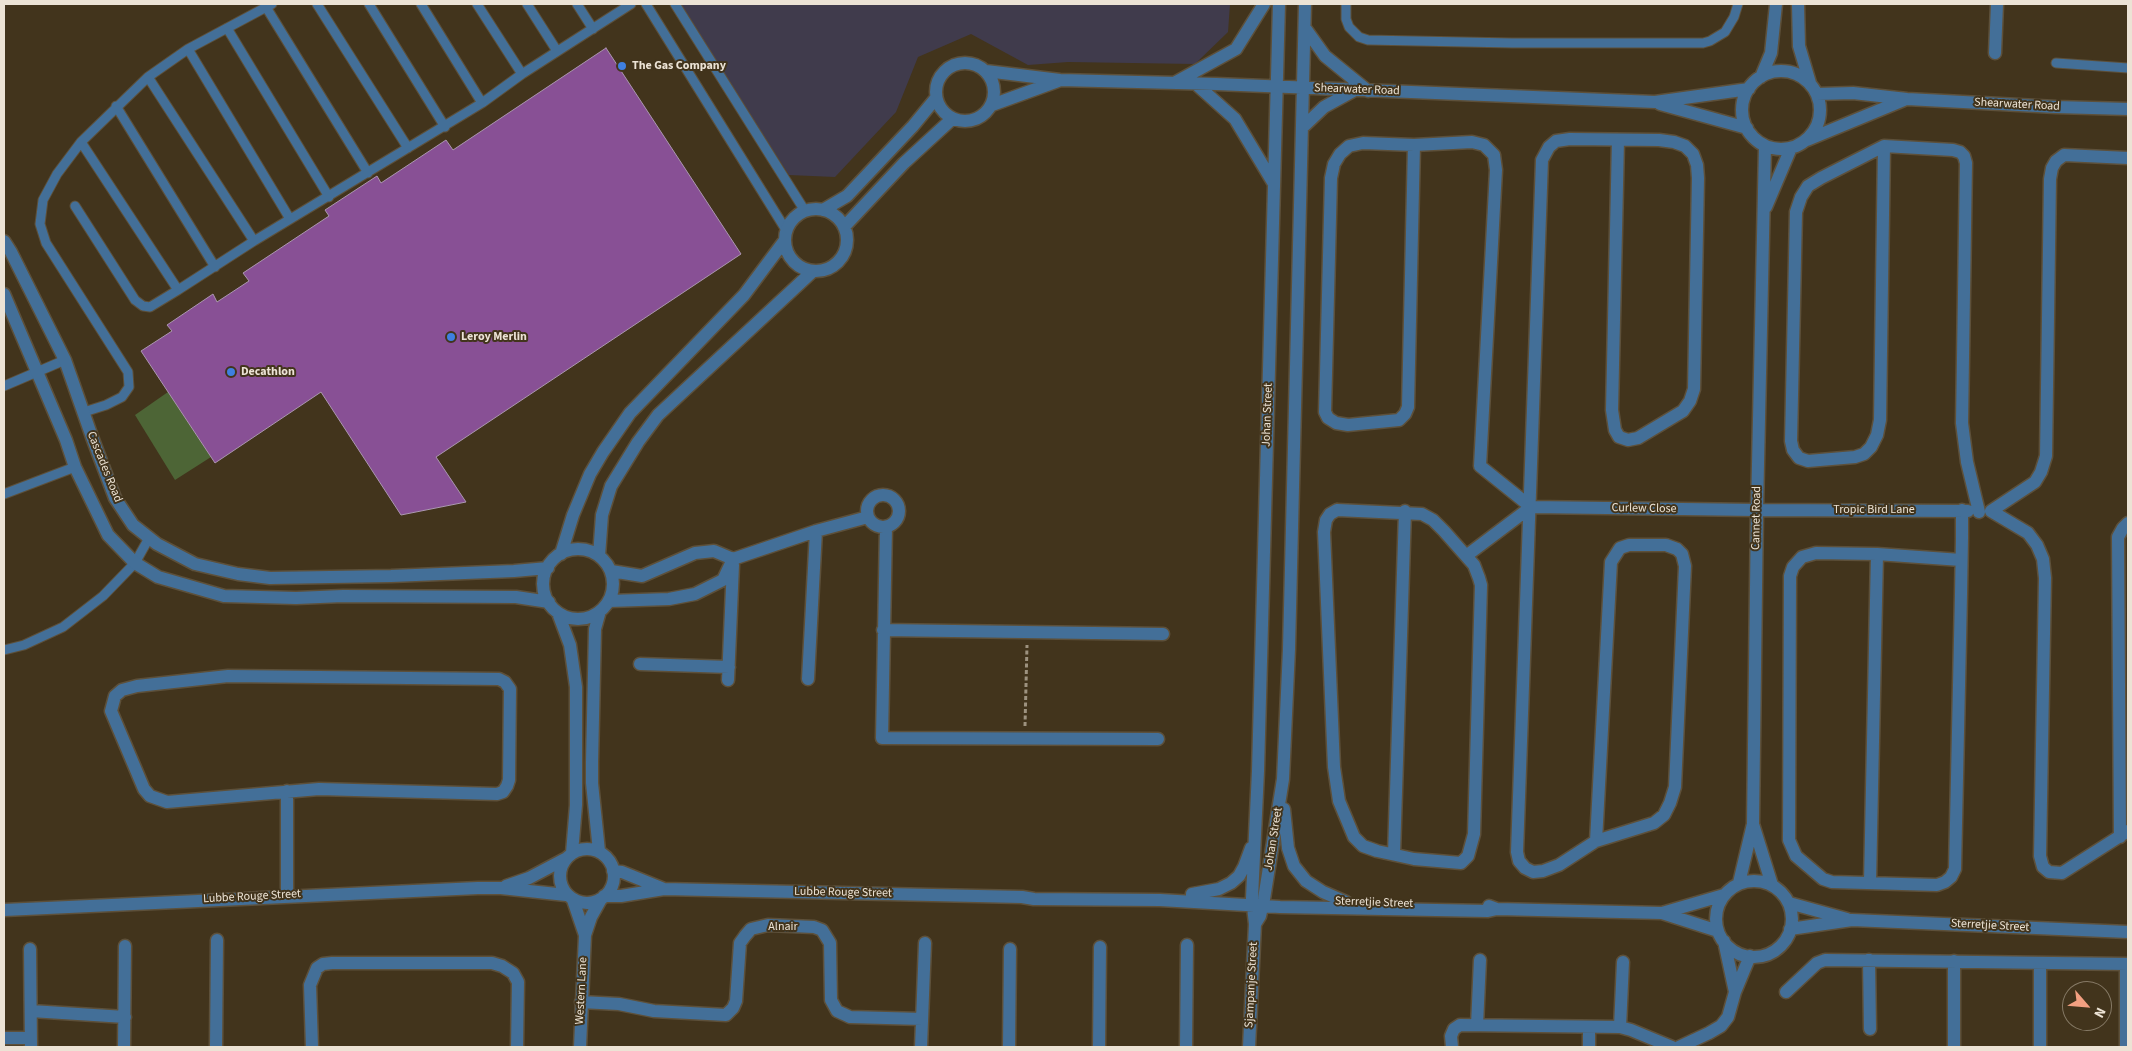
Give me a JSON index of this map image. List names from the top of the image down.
{
  "streets": {
    "street": [
      "Shearwater Road",
      "Johan Street",
      "Cascades Road",
      "Curlew Close",
      "Tropic Bird Lane",
      "Cannet Road",
      "Lubbe Rouge Street",
      "Sterretjie Street",
      "Alnair",
      "Sjampanje Street",
      "Western Lane"
    ]
  },
  "crossings": [
    ["Shearwater Road", "Johan Street"],
    ["Shearwater Road", "Cannet Road"],
    ["Johan Street", "Lubbe Rouge Street"],
    ["Johan Street", "Sterretjie Street"],
    ["Johan Street", "Sjampanje Street"],
    ["Curlew Close", "Tropic Bird Lane"],
    ["Curlew Close", "Cannet Road"],
    ["Tropic Bird Lane", "Cannet Road"],
    ["Cannet Road", "Sterretjie Street"],
    ["Lubbe Rouge Street", "Sterretjie Street"],
    ["Lubbe Rouge Street", "Sjampanje Street"],
    ["Lubbe Rouge Street", "Western Lane"],
    ["Sterretjie Street", "Sjampanje Street"],
    ["Alnair", "Western Lane"]
  ],
  "places": ["The Gas Company", "Leroy Merlin", "Decathlon"],
  "north": "bottom right"
}
